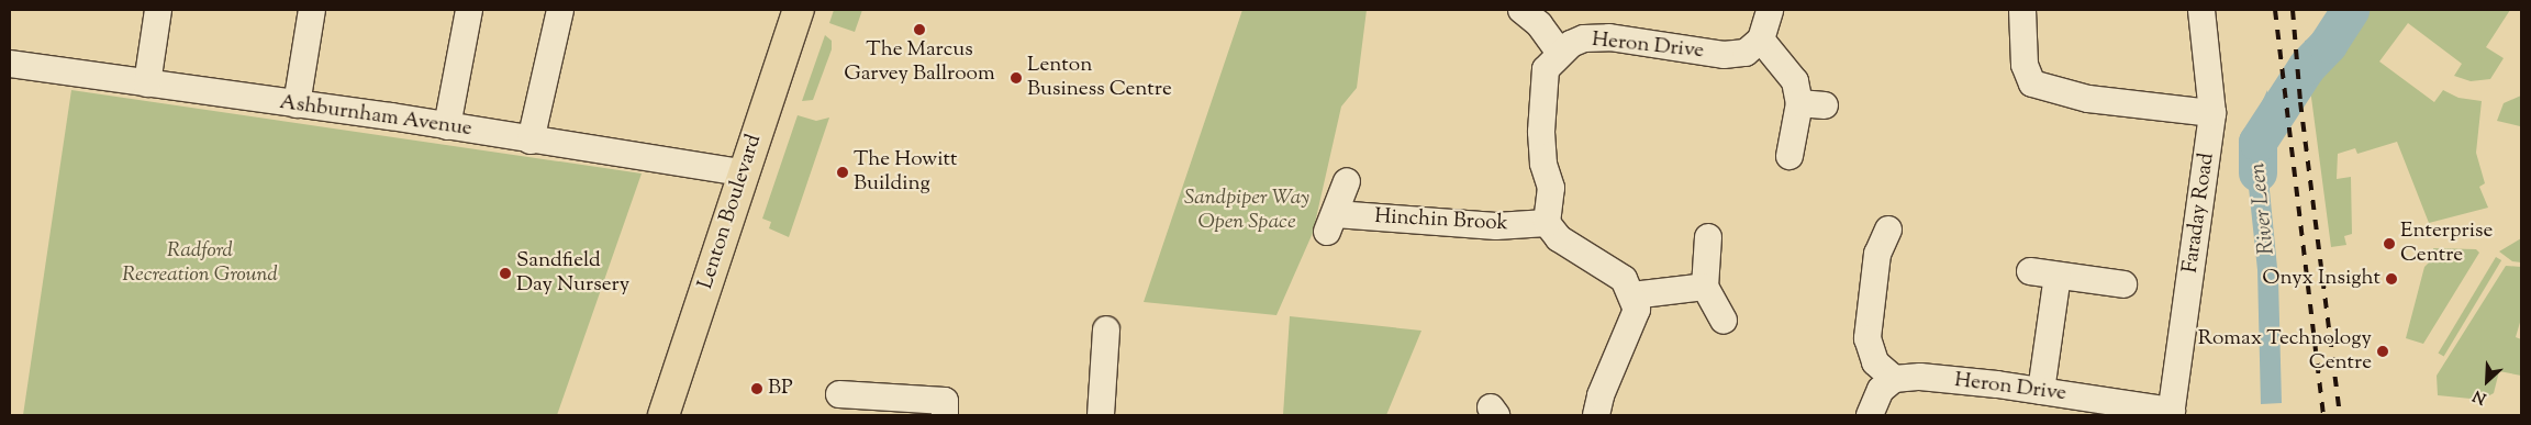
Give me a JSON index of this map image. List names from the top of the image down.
{
  "streets": {
    "main road": ["Lenton Boulevard"],
    "street": [
      "Heron Drive",
      "Ashburnham Avenue",
      "Faraday Road",
      "Hinchin Brook"
    ]
  },
  "crossings": [
    ["Heron Drive", "Faraday Road"],
    ["Heron Drive", "Hinchin Brook"],
    ["Ashburnham Avenue", "Lenton Boulevard"]
  ],
  "water": ["River Leen"],
  "parks": ["Sandpiper Way Open Space", "Radford Recreation Ground"],
  "places": [
    "The Marcus Garvey Ballroom",
    "Lenton Business Centre",
    "The Howitt Building",
    "Enterprise Centre",
    "Sandfield Day Nursery",
    "Onyx Insight",
    "Romax Technology Centre",
    "BP"
  ],
  "north": "bottom left"
}
